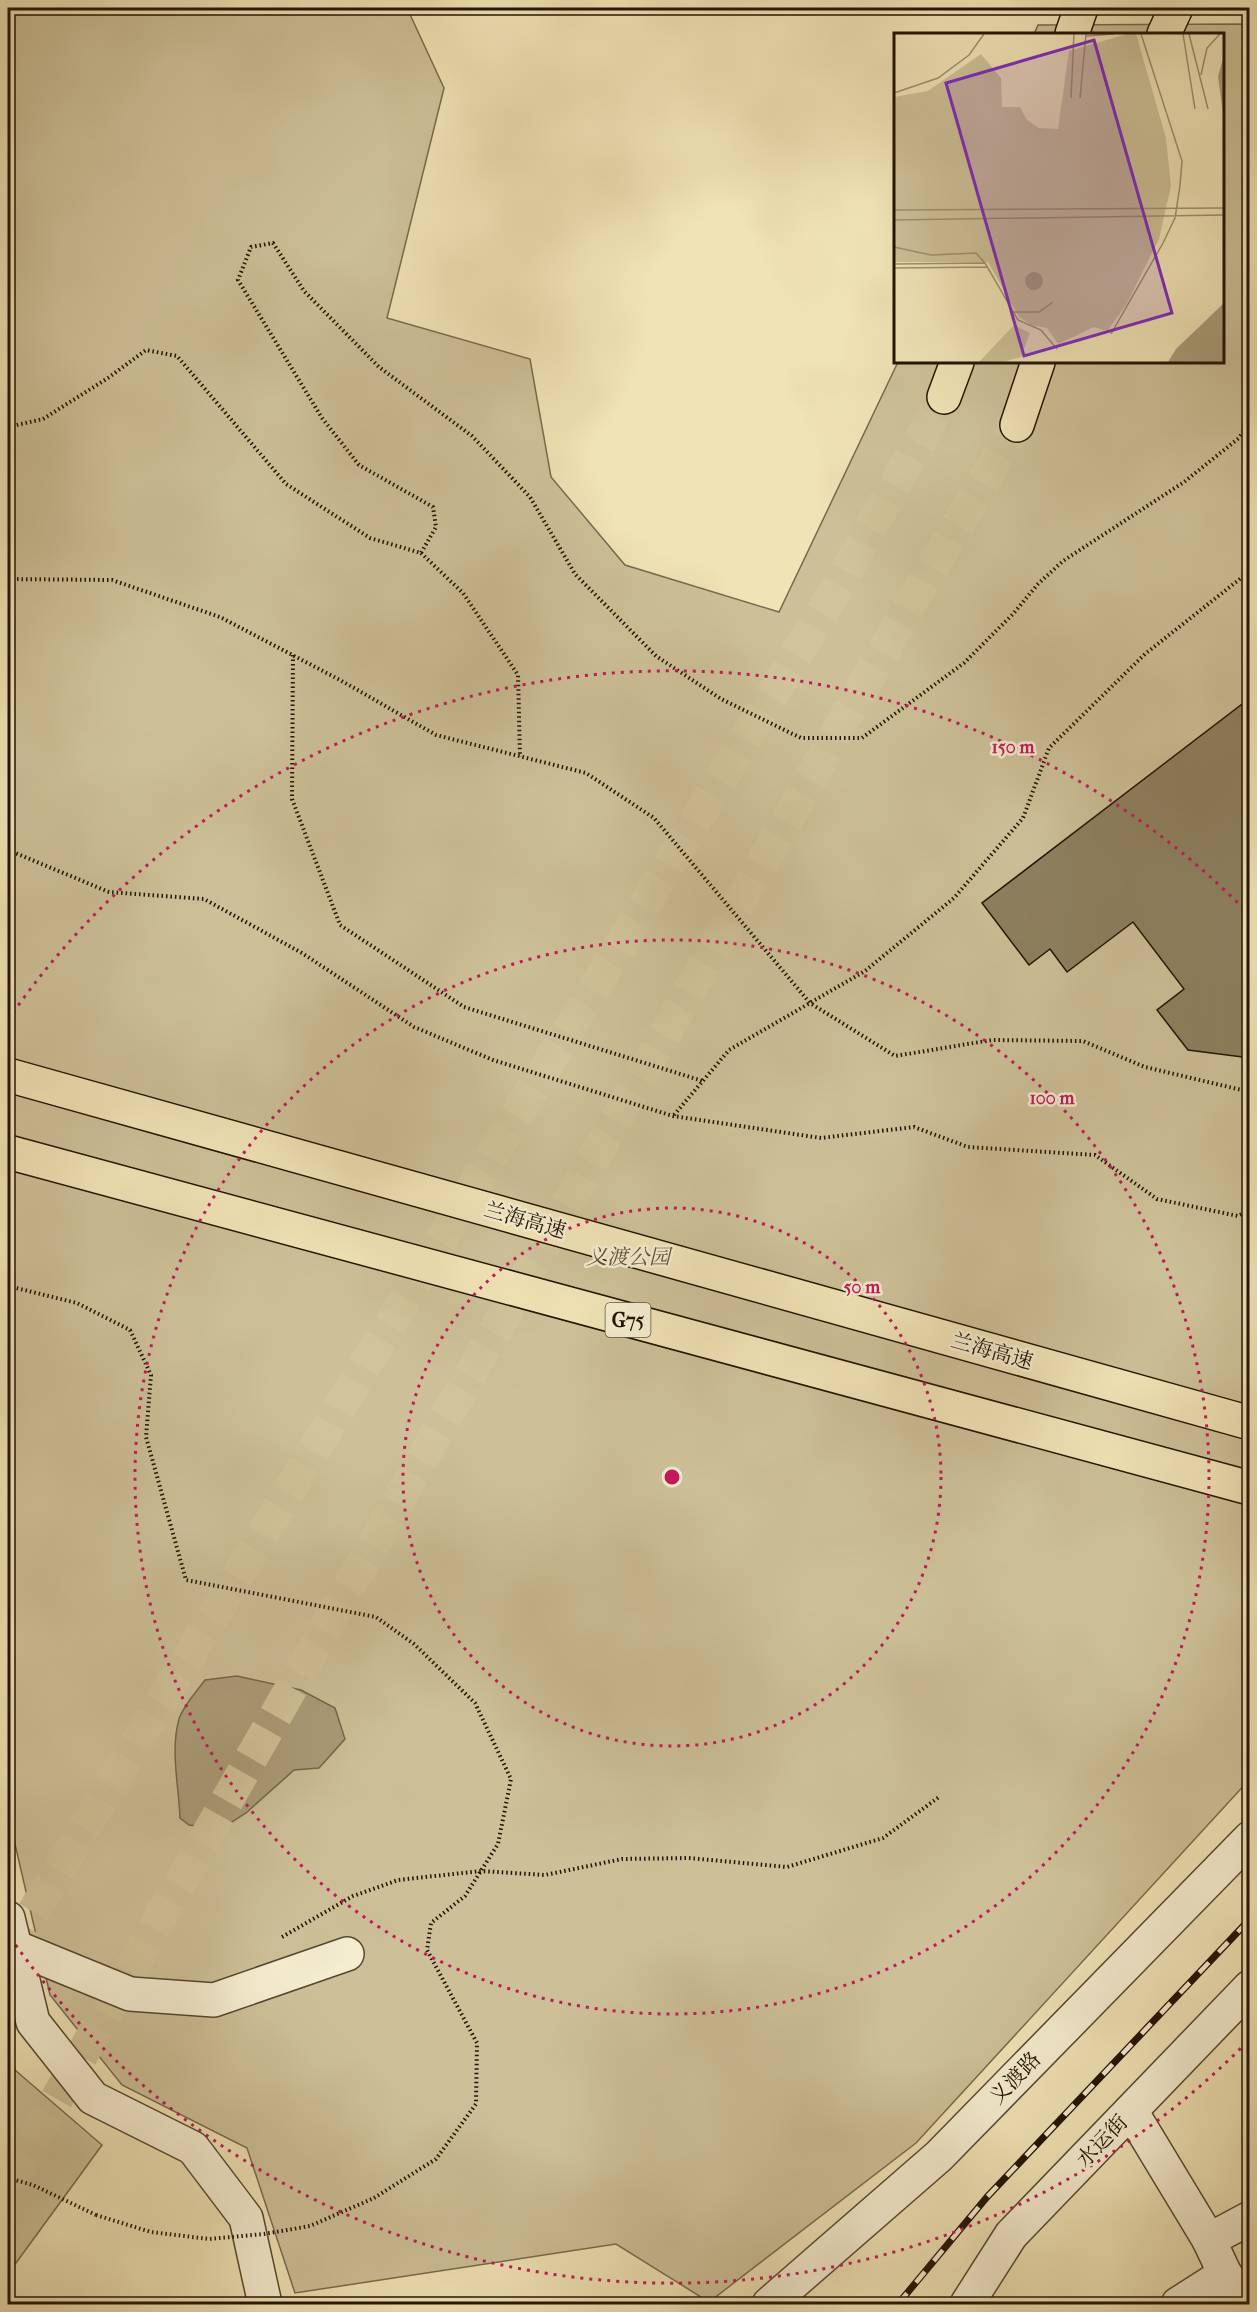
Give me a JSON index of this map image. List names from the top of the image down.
{
  "streets": {
    "main road": ["兰海高速", "G75"],
    "street": ["义渡路", "水运街"]
  },
  "parks": ["义渡公园"],
  "rings": ["150 m", "100 m", "50 m"]
}
